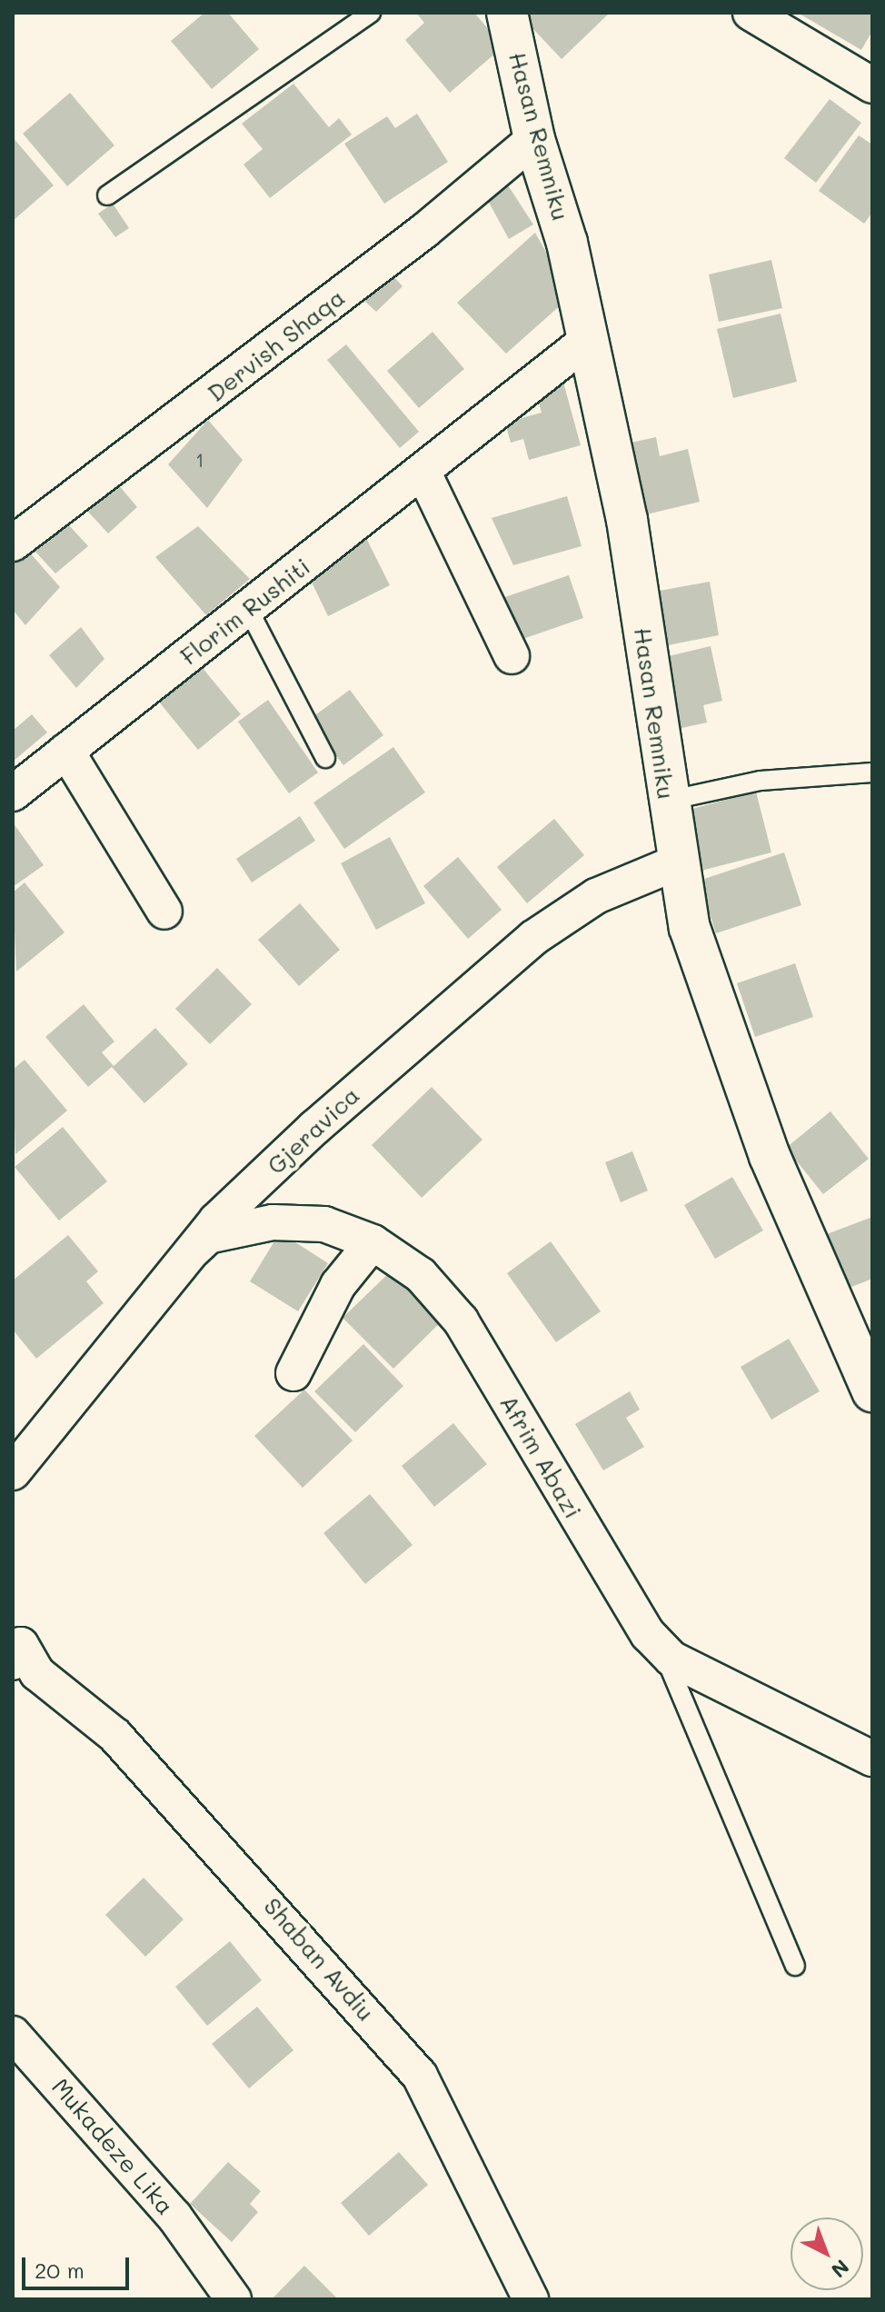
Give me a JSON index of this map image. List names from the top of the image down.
{
  "streets": {
    "street": [
      "Hasan Remniku",
      "Dervish Shaqa",
      "Florim Rushiti",
      "Gjeravica",
      "Afrim Abazi",
      "Shaban Avdiu",
      "Mukadeze Lika"
    ]
  },
  "crossings": [
    ["Hasan Remniku", "Dervish Shaqa"],
    ["Hasan Remniku", "Florim Rushiti"],
    ["Hasan Remniku", "Gjeravica"],
    ["Gjeravica", "Afrim Abazi"]
  ],
  "house_numbers": ["1"],
  "scale_bar": "20 m",
  "north": "bottom right"
}
